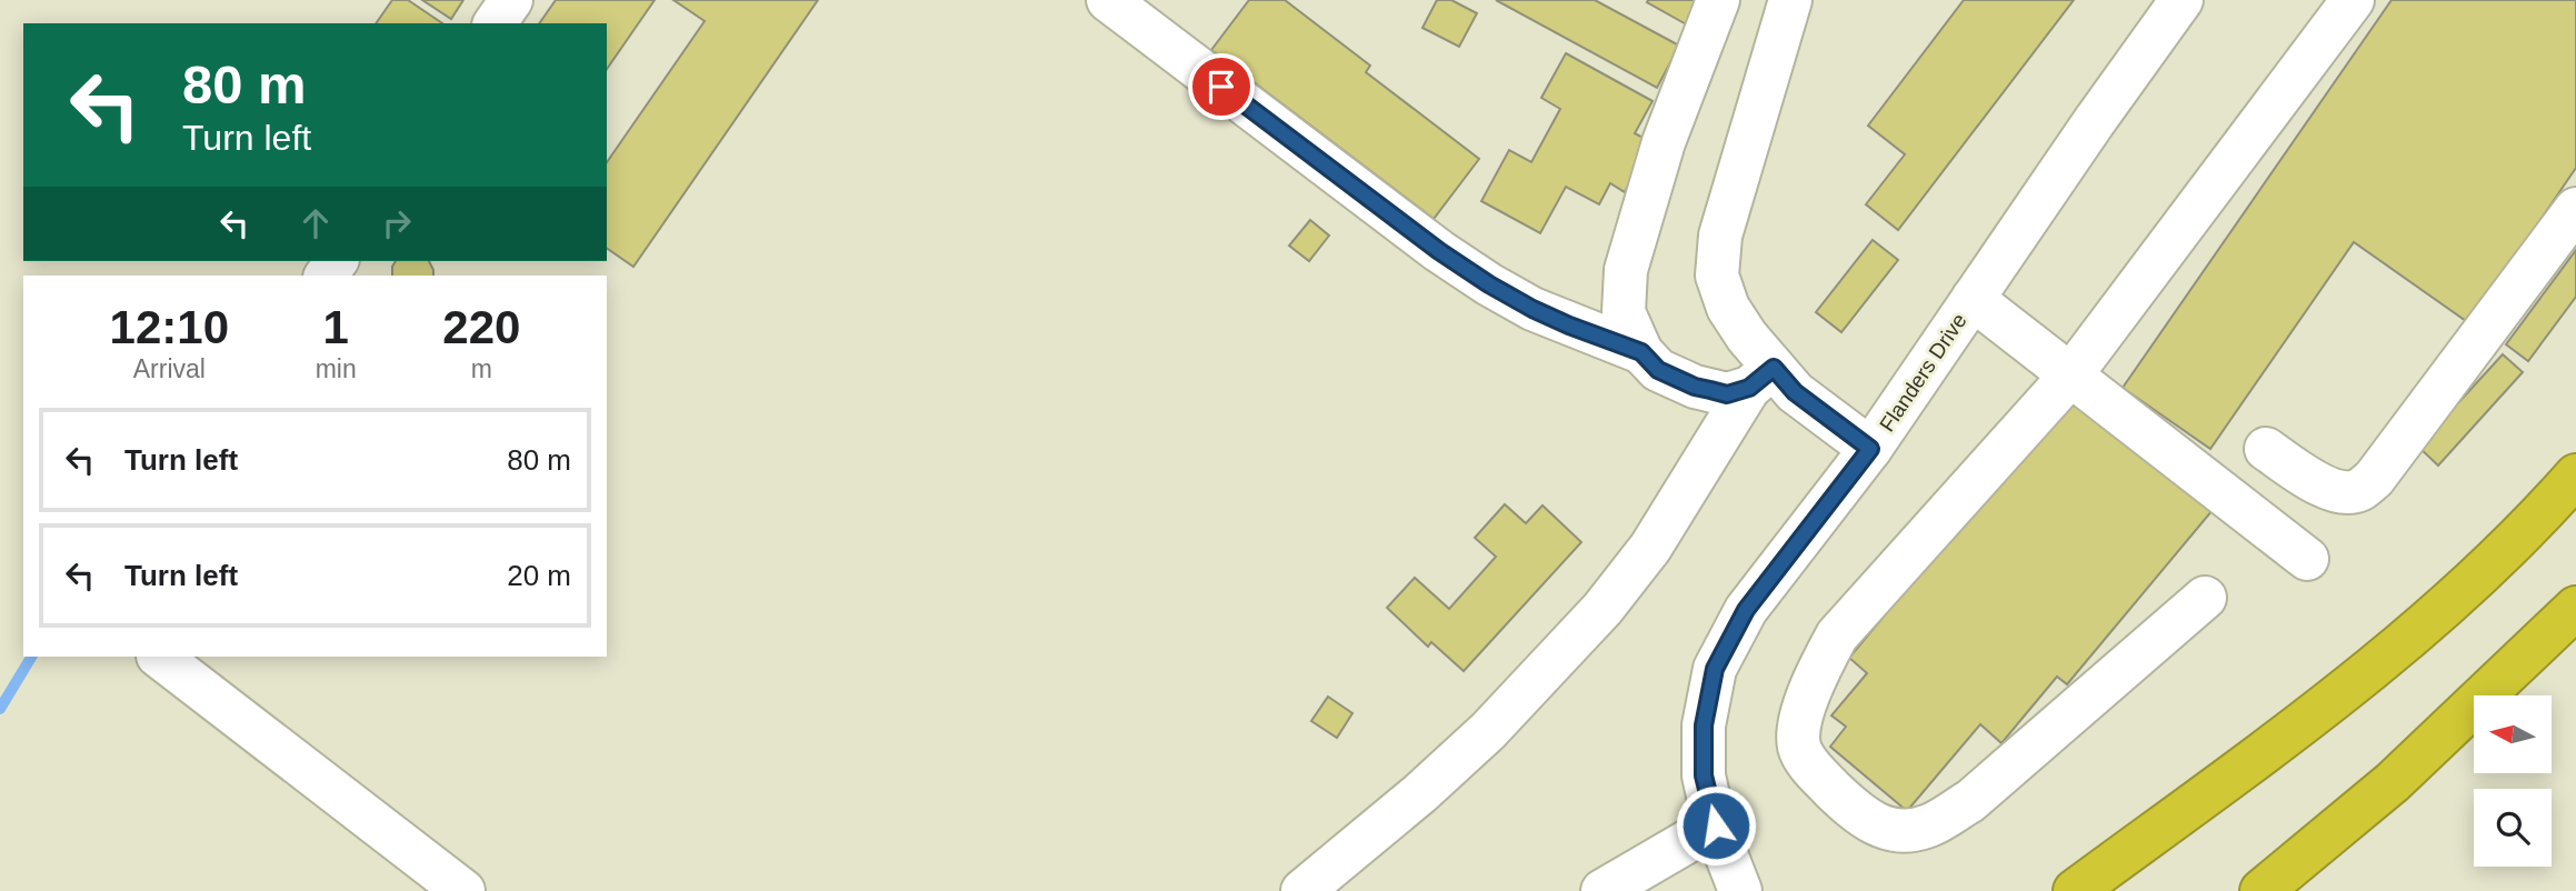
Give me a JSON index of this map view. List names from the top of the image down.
{
  "streets": {
    "street": ["Flanders Drive"]
  },
  "north": "left",
  "page": {
    "turn": ["80 m", "Turn left"],
    "eta": [
      "12:10",
      "Arrival",
      "1",
      "min",
      "220",
      "m"
    ],
    "list": [
      {
        "name": "Turn left",
        "value": "80 m"
      },
      {
        "name": "Turn left",
        "value": "20 m"
      }
    ]
  }
}
